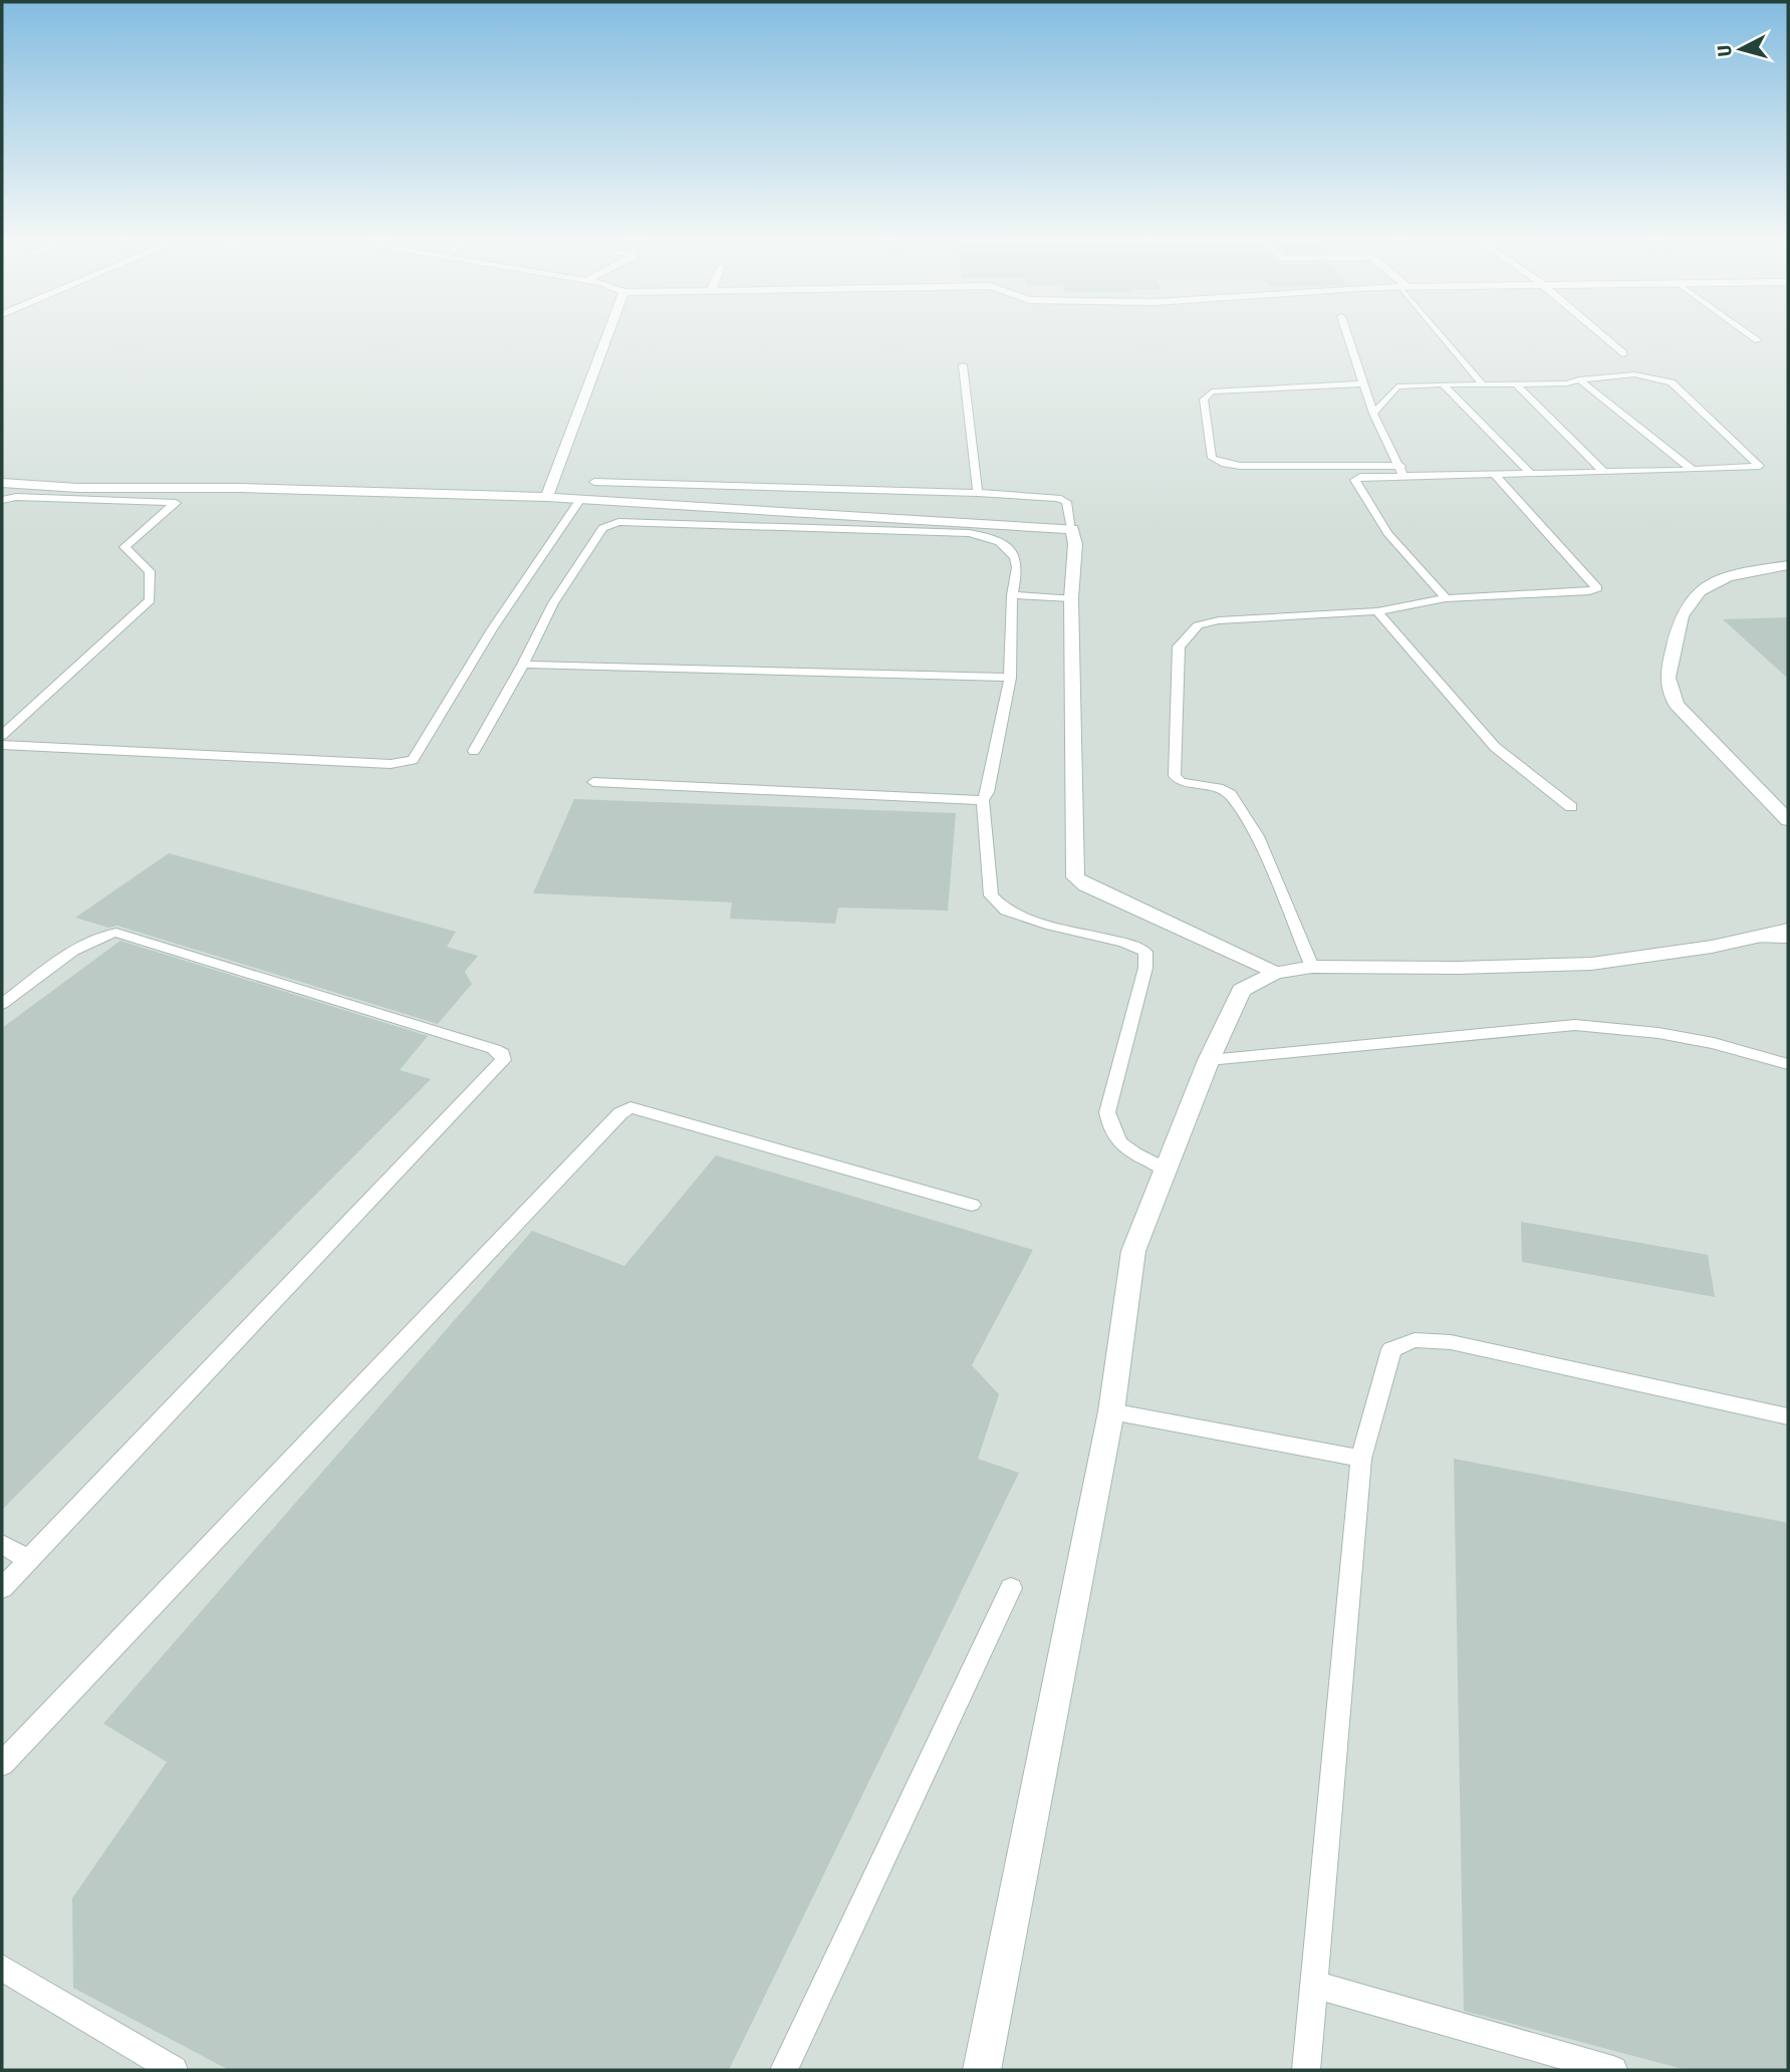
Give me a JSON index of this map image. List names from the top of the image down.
{
  "north": "left"
}
